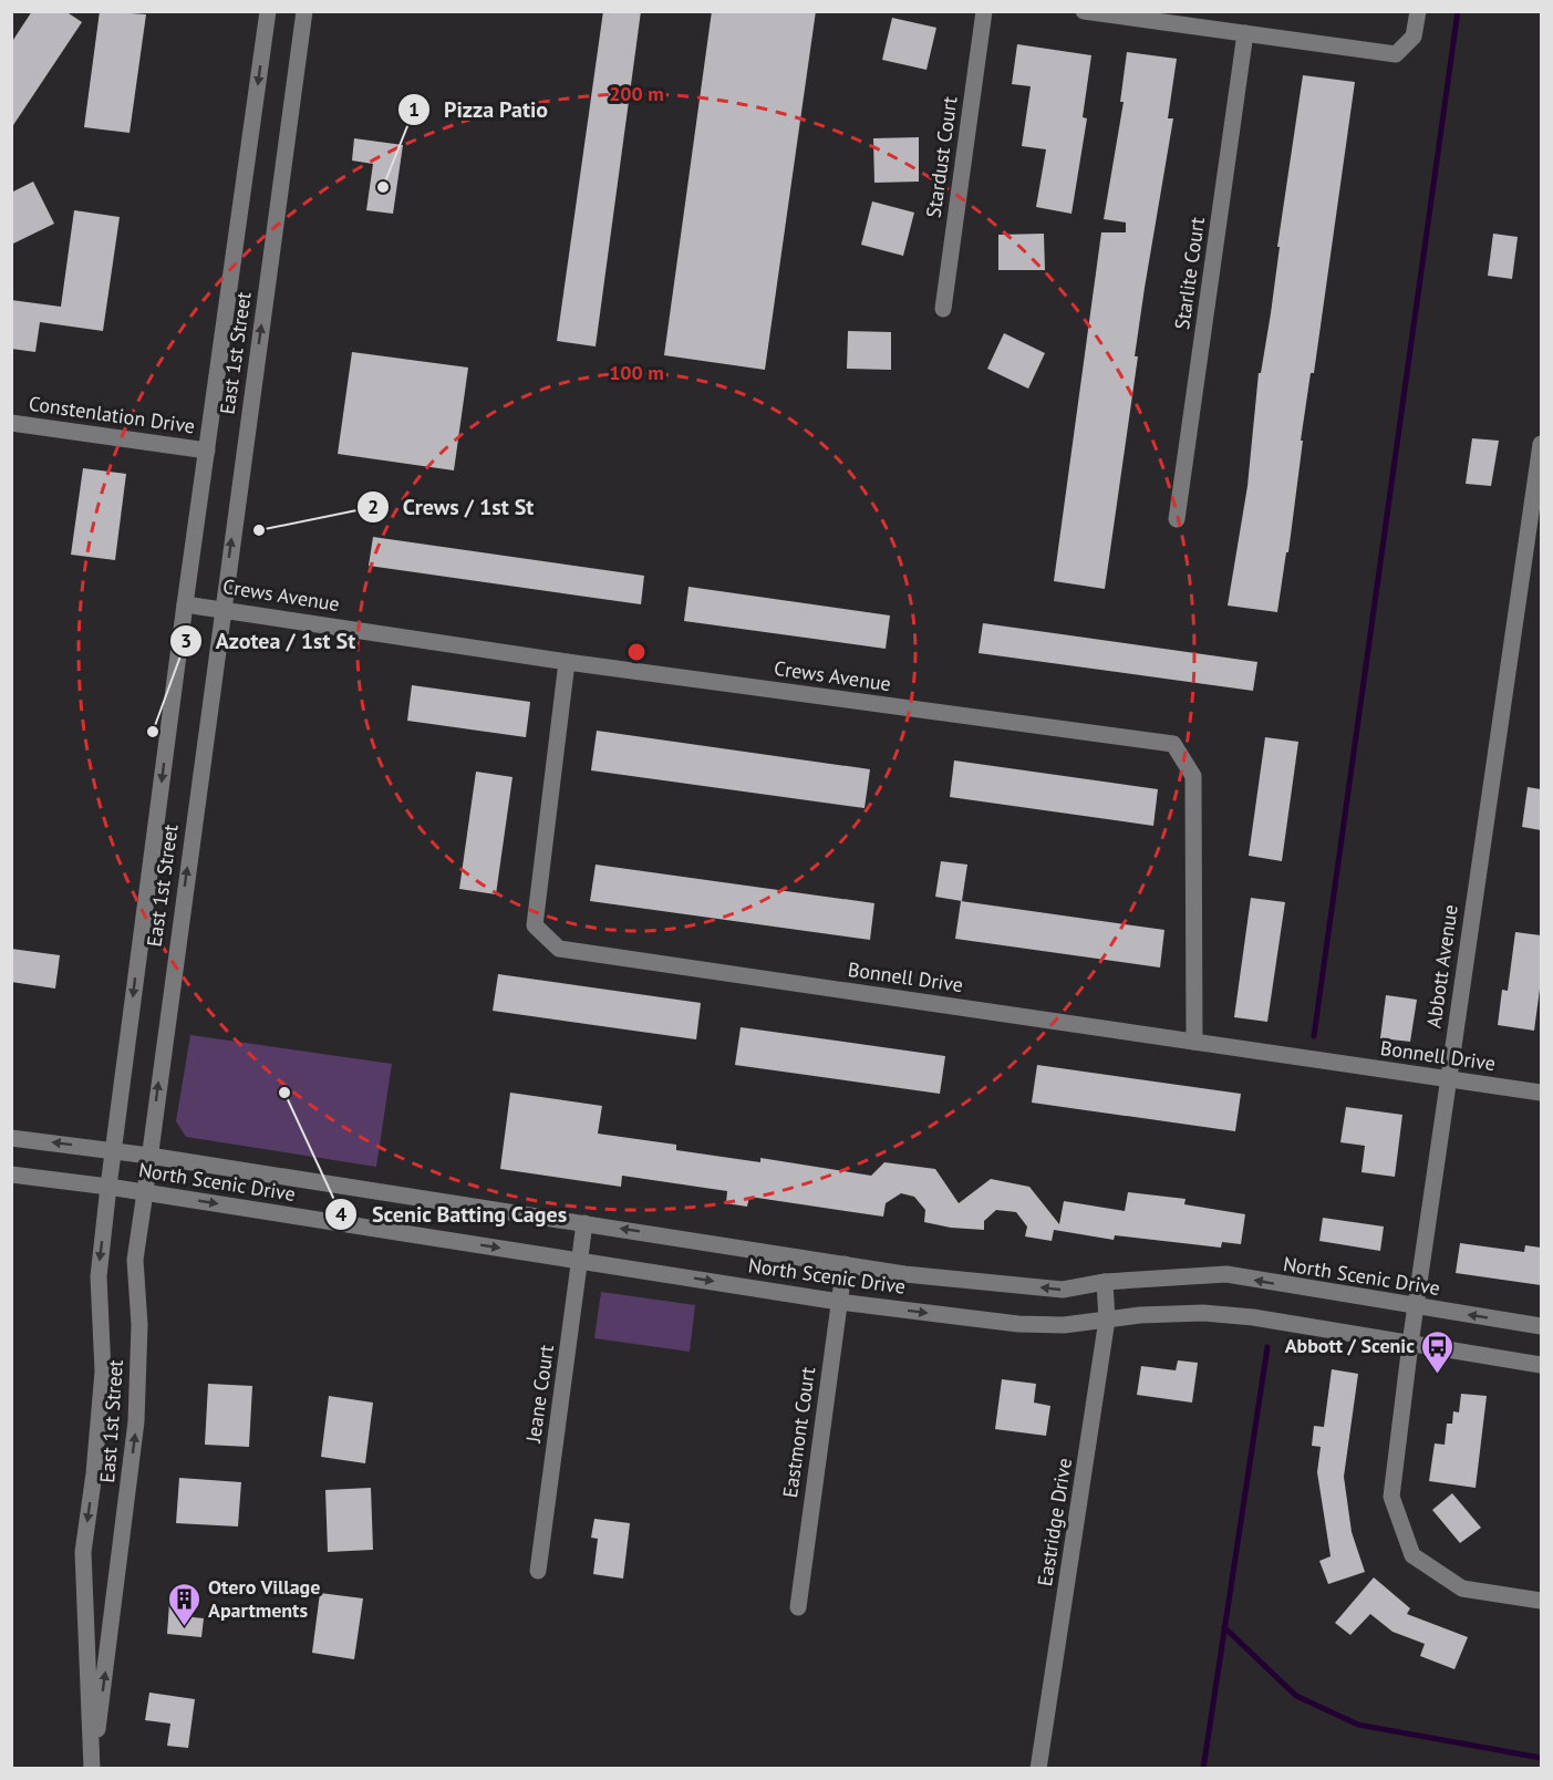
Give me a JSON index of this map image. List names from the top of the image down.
{
  "streets": {
    "street": [
      "Stardust Court",
      "Starlite Court",
      "East 1st Street",
      "Constenlation Drive",
      "Crews Avenue",
      "Abbott Avenue",
      "Bonnell Drive",
      "North Scenic Drive",
      "Jeane Court",
      "Eastmont Court",
      "Eastridge Drive"
    ]
  },
  "crossings": [
    ["East 1st Street", "Constenlation Drive"],
    ["East 1st Street", "Crews Avenue"],
    ["East 1st Street", "North Scenic Drive"],
    ["Crews Avenue", "Bonnell Drive"],
    ["Abbott Avenue", "Bonnell Drive"],
    ["Abbott Avenue", "North Scenic Drive"],
    ["North Scenic Drive", "Jeane Court"],
    ["North Scenic Drive", "Eastmont Court"],
    ["North Scenic Drive", "Eastridge Drive"]
  ],
  "places": {
    "other": [
      "Pizza Patio",
      "Crews / 1st St",
      "Azotea / 1st St",
      "Scenic Batting Cages"
    ],
    "bus stop": ["Abbott / Scenic"],
    "building": ["Otero Village Apartments"]
  },
  "rings": ["200 m", "100 m"]
}
